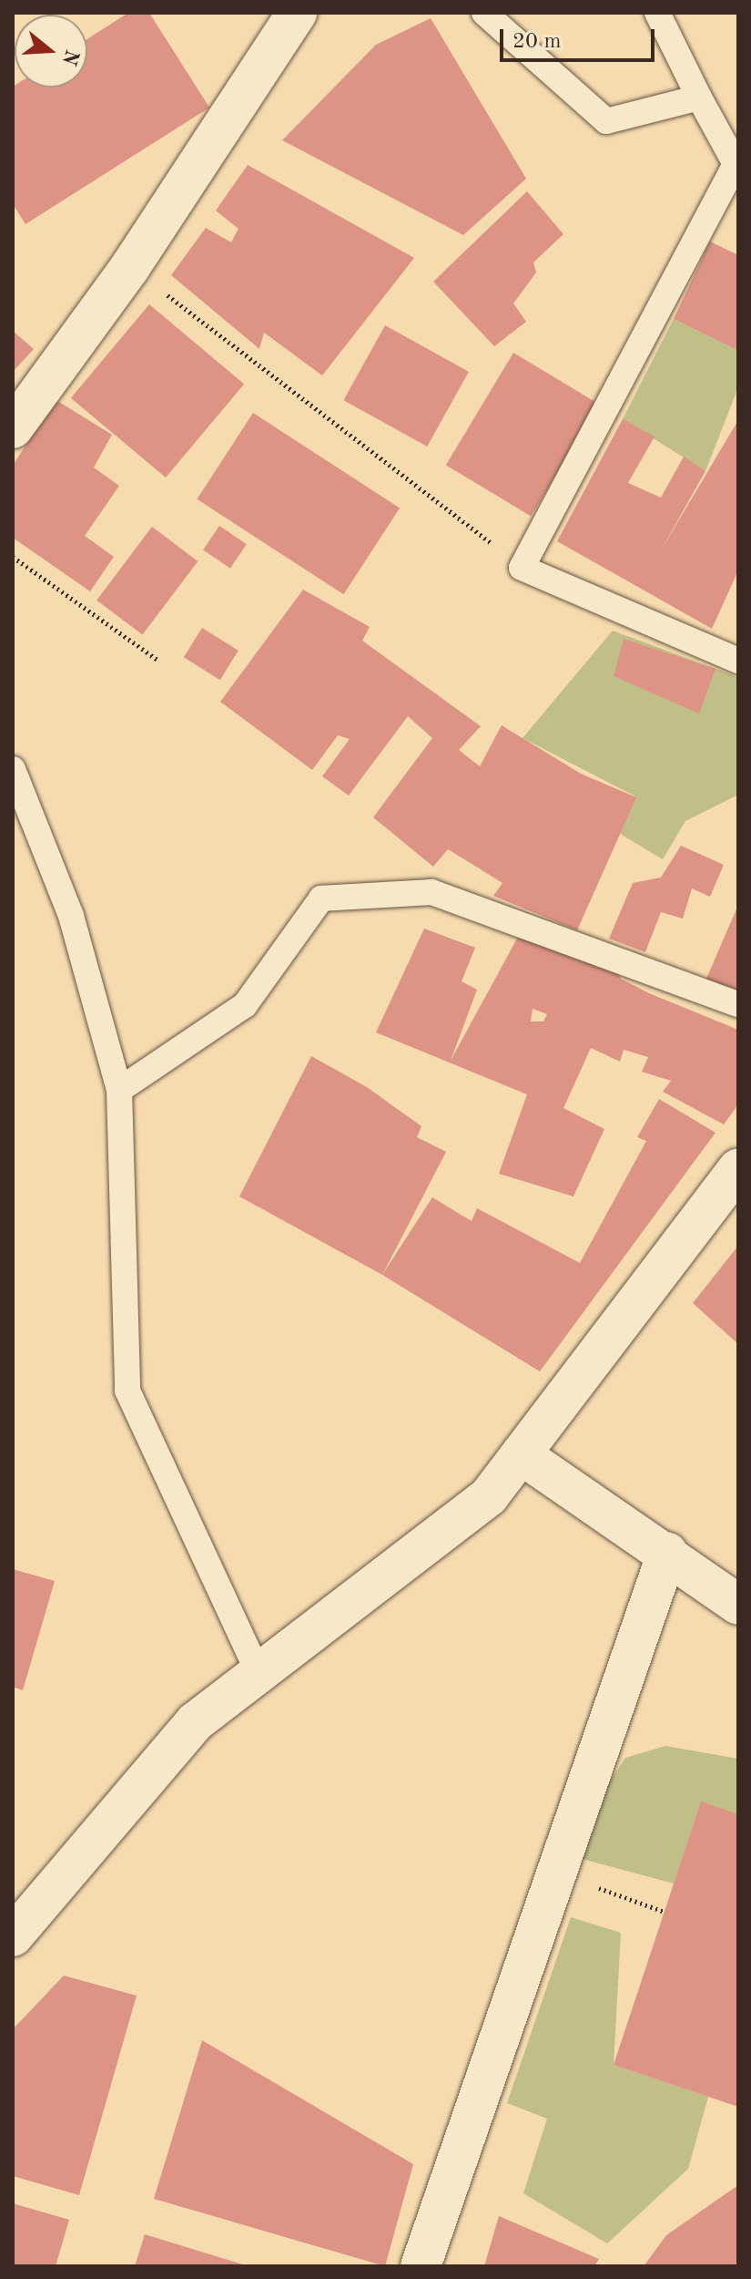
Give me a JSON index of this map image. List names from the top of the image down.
{
  "scale_bar": "20 m",
  "north": "right"
}
